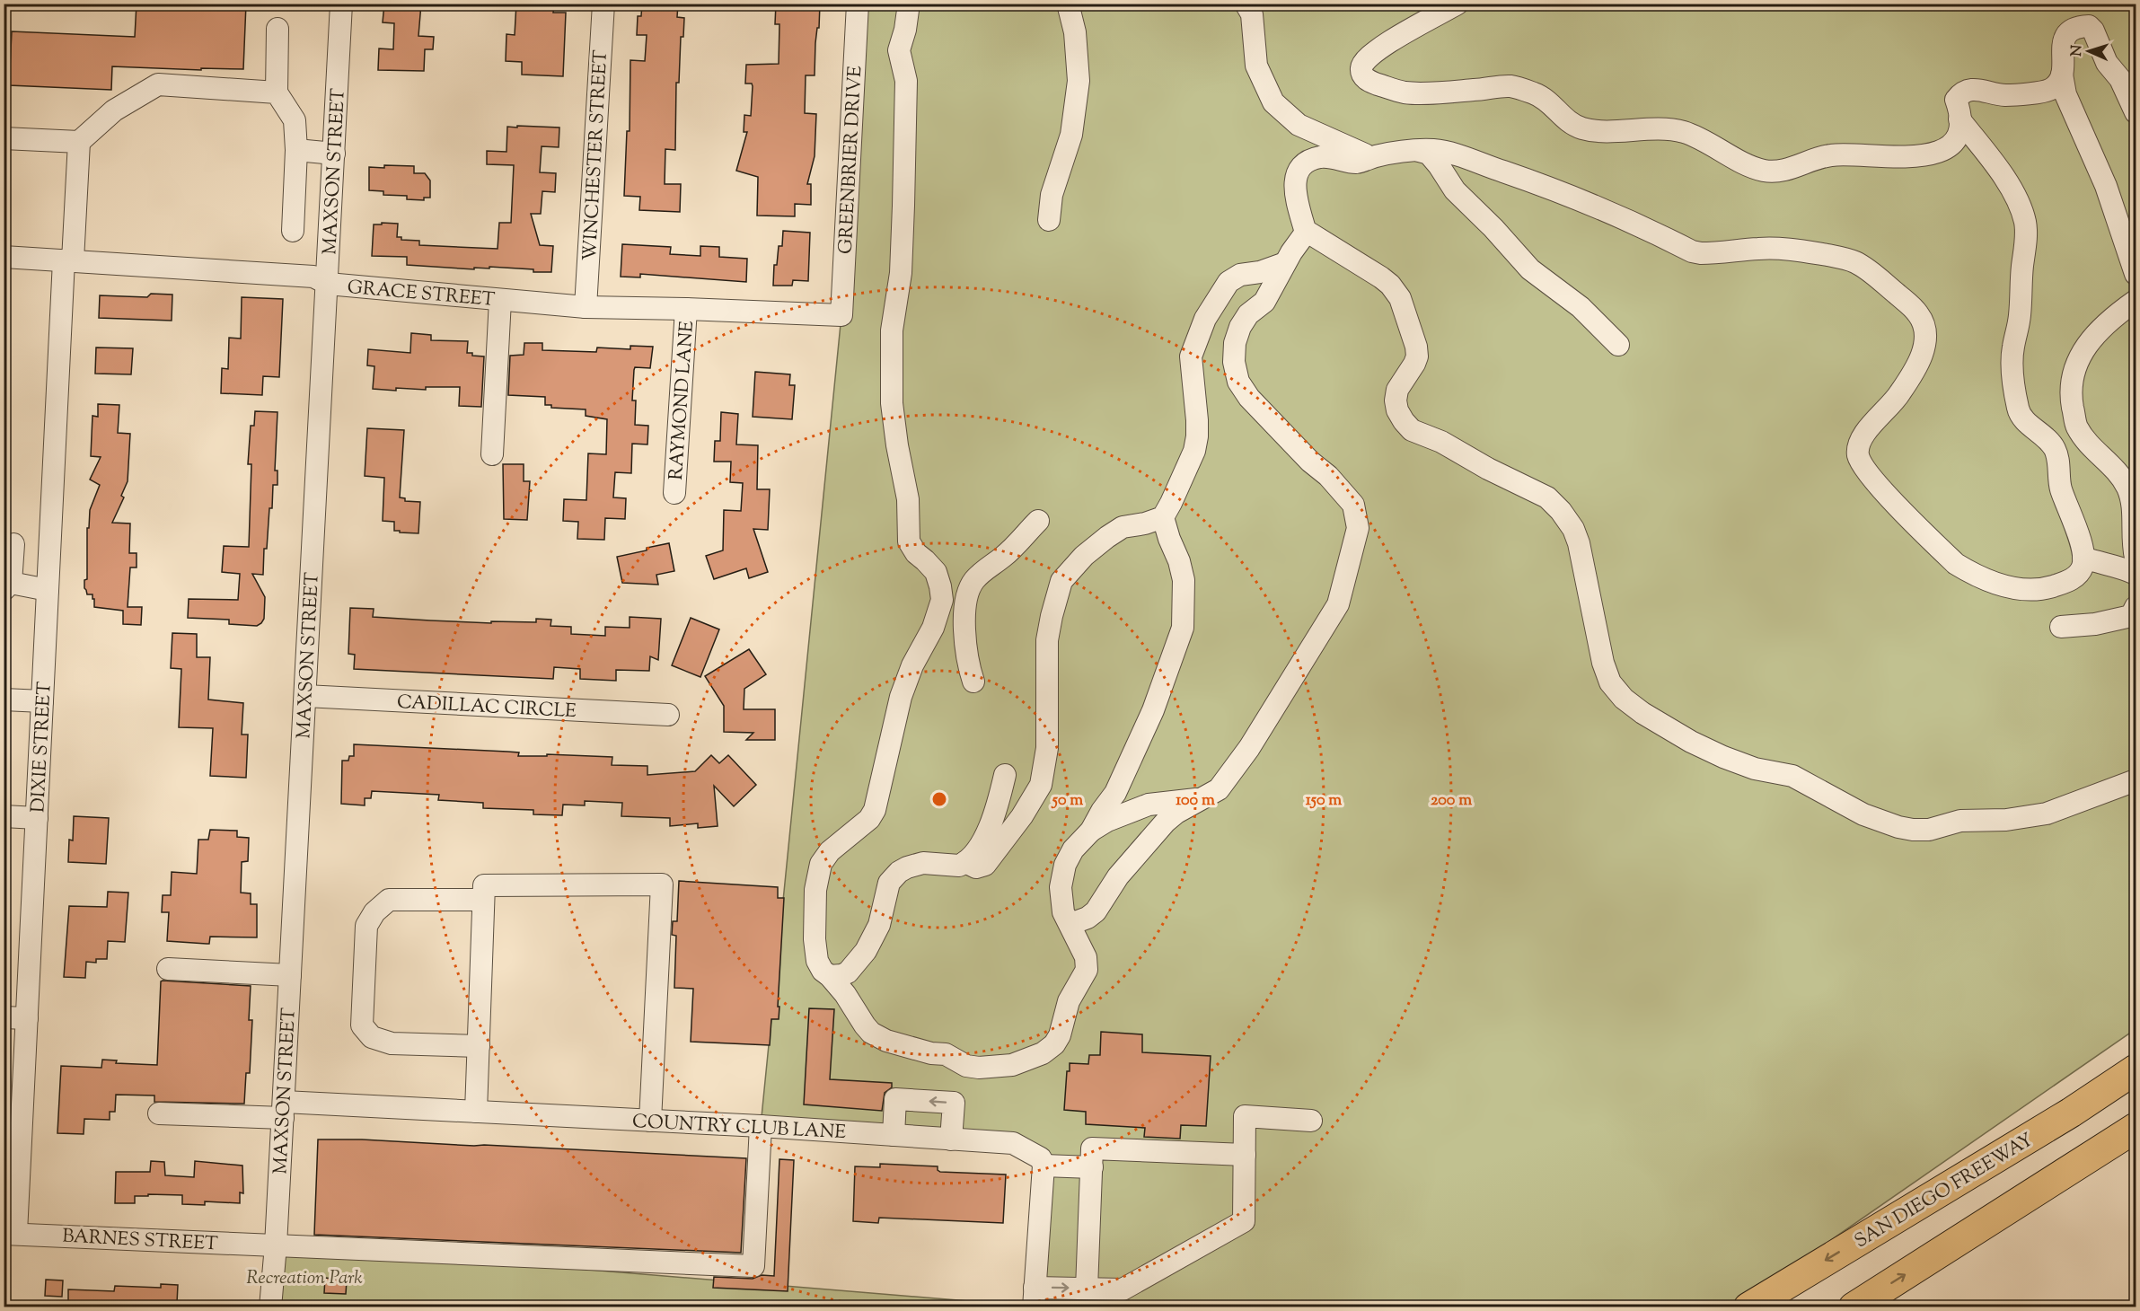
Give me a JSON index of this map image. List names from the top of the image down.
{
  "streets": {
    "highway": ["SAN DIEGO FREEWAY"],
    "street": [
      "WINCHESTER STREET",
      "GREENBRIER DRIVE",
      "MAXSON STREET",
      "GRACE STREET",
      "RAYMOND LANE",
      "CADILLAC CIRCLE",
      "DIXIE STREET",
      "COUNTRY CLUB LANE",
      "BARNES STREET"
    ]
  },
  "crossings": [
    ["WINCHESTER STREET", "GRACE STREET"],
    ["GREENBRIER DRIVE", "GRACE STREET"],
    ["MAXSON STREET", "GRACE STREET"],
    ["MAXSON STREET", "CADILLAC CIRCLE"],
    ["MAXSON STREET", "COUNTRY CLUB LANE"],
    ["MAXSON STREET", "BARNES STREET"],
    ["GRACE STREET", "RAYMOND LANE"],
    ["GRACE STREET", "DIXIE STREET"],
    ["DIXIE STREET", "BARNES STREET"],
    ["COUNTRY CLUB LANE", "BARNES STREET"]
  ],
  "parks": ["Recreation Park"],
  "north": "left",
  "rings": [
    "50 m",
    "100 m",
    "150 m",
    "200 m"
  ]
}
